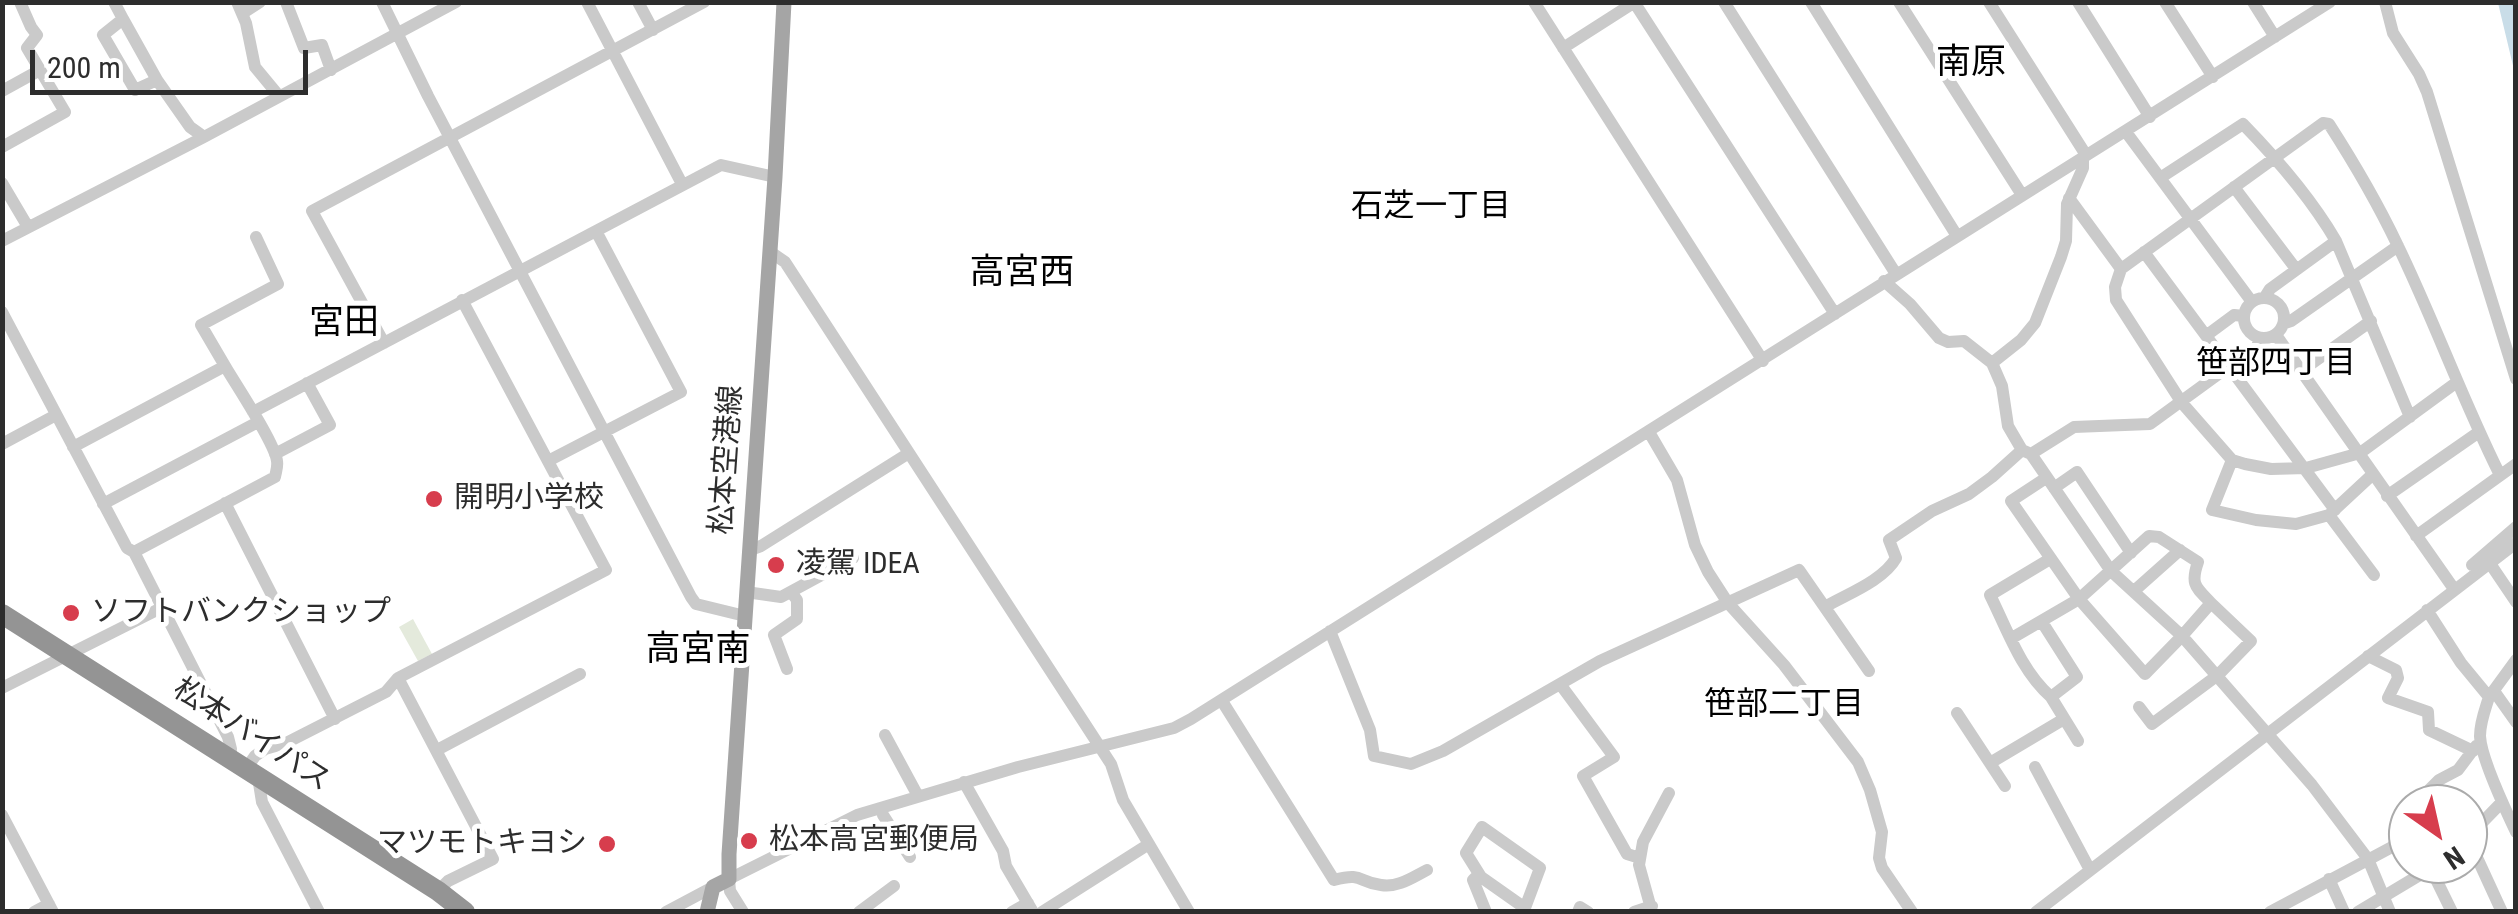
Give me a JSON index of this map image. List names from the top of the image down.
{
  "streets": {
    "highway": ["松本バイパス"],
    "main road": ["松本空港線"]
  },
  "districts": [
    "南原",
    "石芝一丁目",
    "高宮西",
    "宮田",
    "笹部四丁目",
    "高宮南",
    "笹部二丁目"
  ],
  "places": [
    "開明小学校",
    "凌駕 IDEA",
    "ソフトバンクショップ",
    "松本高宮郵便局",
    "マツモトキヨシ"
  ],
  "scale_bar": "200 m",
  "north": "bottom right"
}
